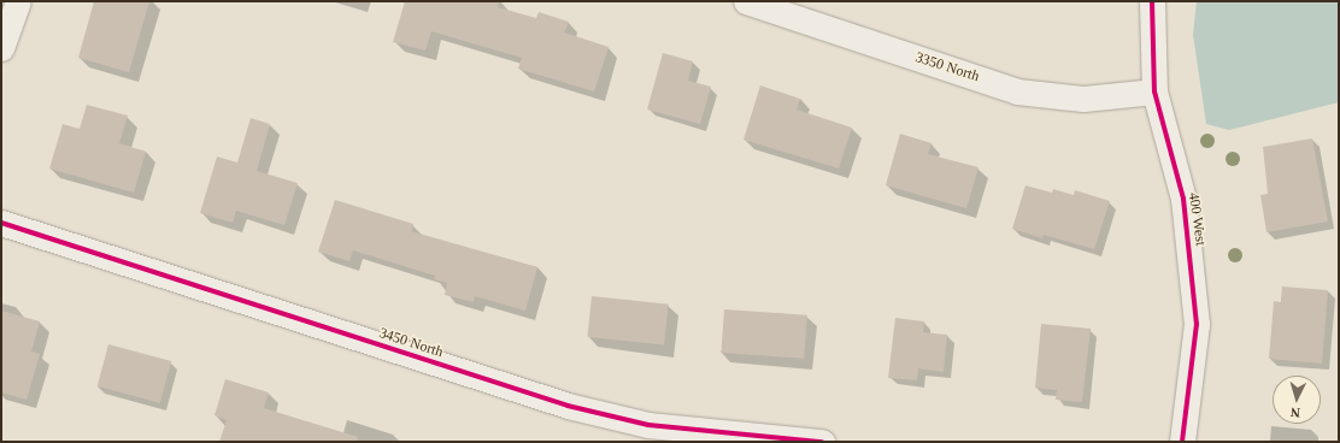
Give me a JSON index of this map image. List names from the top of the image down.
{
  "streets": {
    "street": ["3350 North", "400 West", "3450 North"]
  },
  "crossings": [
    ["3350 North", "400 West"]
  ],
  "north": "bottom"
}
